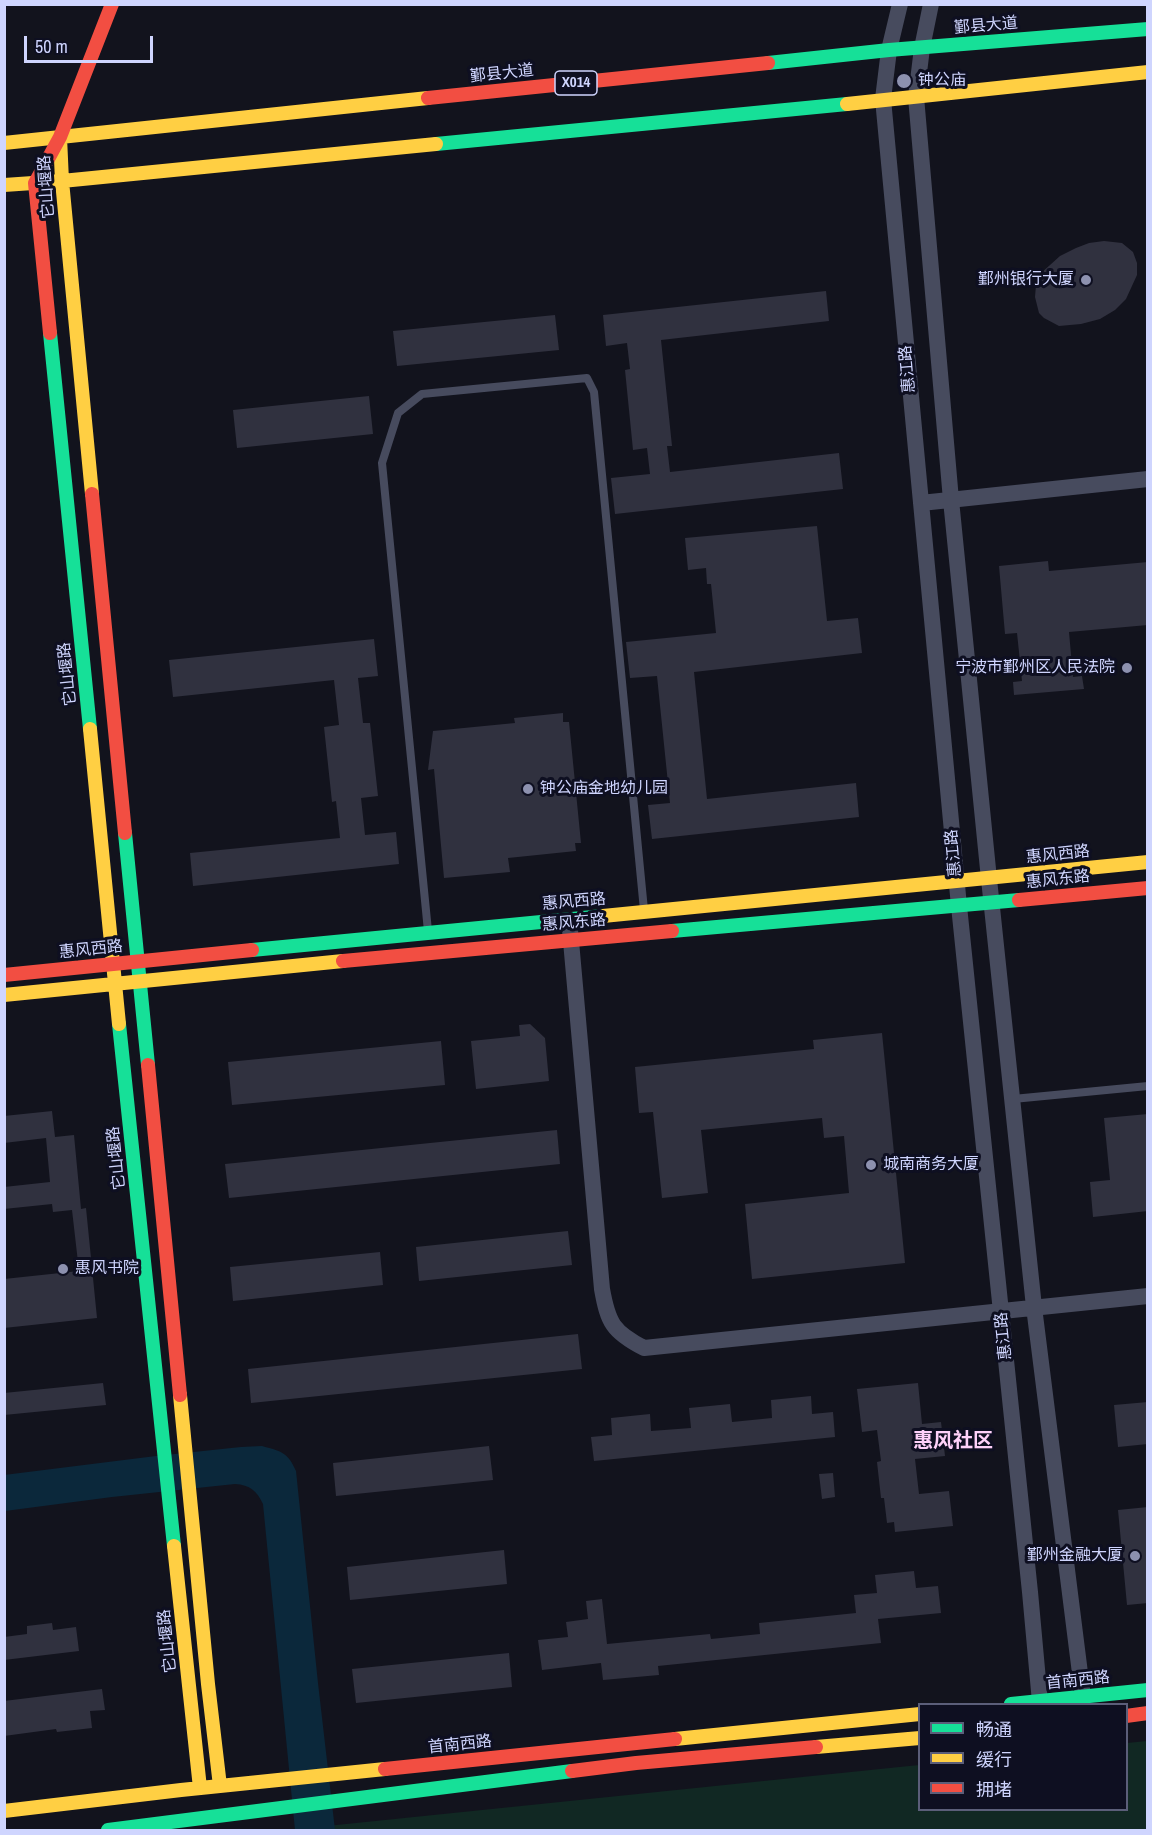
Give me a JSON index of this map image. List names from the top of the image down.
{
  "streets": {
    "street": [
      "鄞县大道",
      "X014",
      "它山堰路",
      "惠江路",
      "惠风西路",
      "惠风东路",
      "首南西路"
    ]
  },
  "crossings": [
    ["鄞县大道", "它山堰路"],
    ["鄞县大道", "惠江路"],
    ["它山堰路", "惠风西路"],
    ["它山堰路", "惠风东路"],
    ["它山堰路", "首南西路"],
    ["惠江路", "惠风西路"],
    ["惠江路", "惠风东路"],
    ["惠江路", "首南西路"]
  ],
  "districts": ["惠风社区"],
  "places": [
    "钟公庙",
    "鄞州银行大厦",
    "宁波市鄞州区人民法院",
    "钟公庙金地幼儿园",
    "城南商务大厦",
    "惠风书院",
    "鄞州金融大厦"
  ],
  "legend": ["畅通", "缓行", "拥堵"],
  "scale_bar": "50 m"
}
